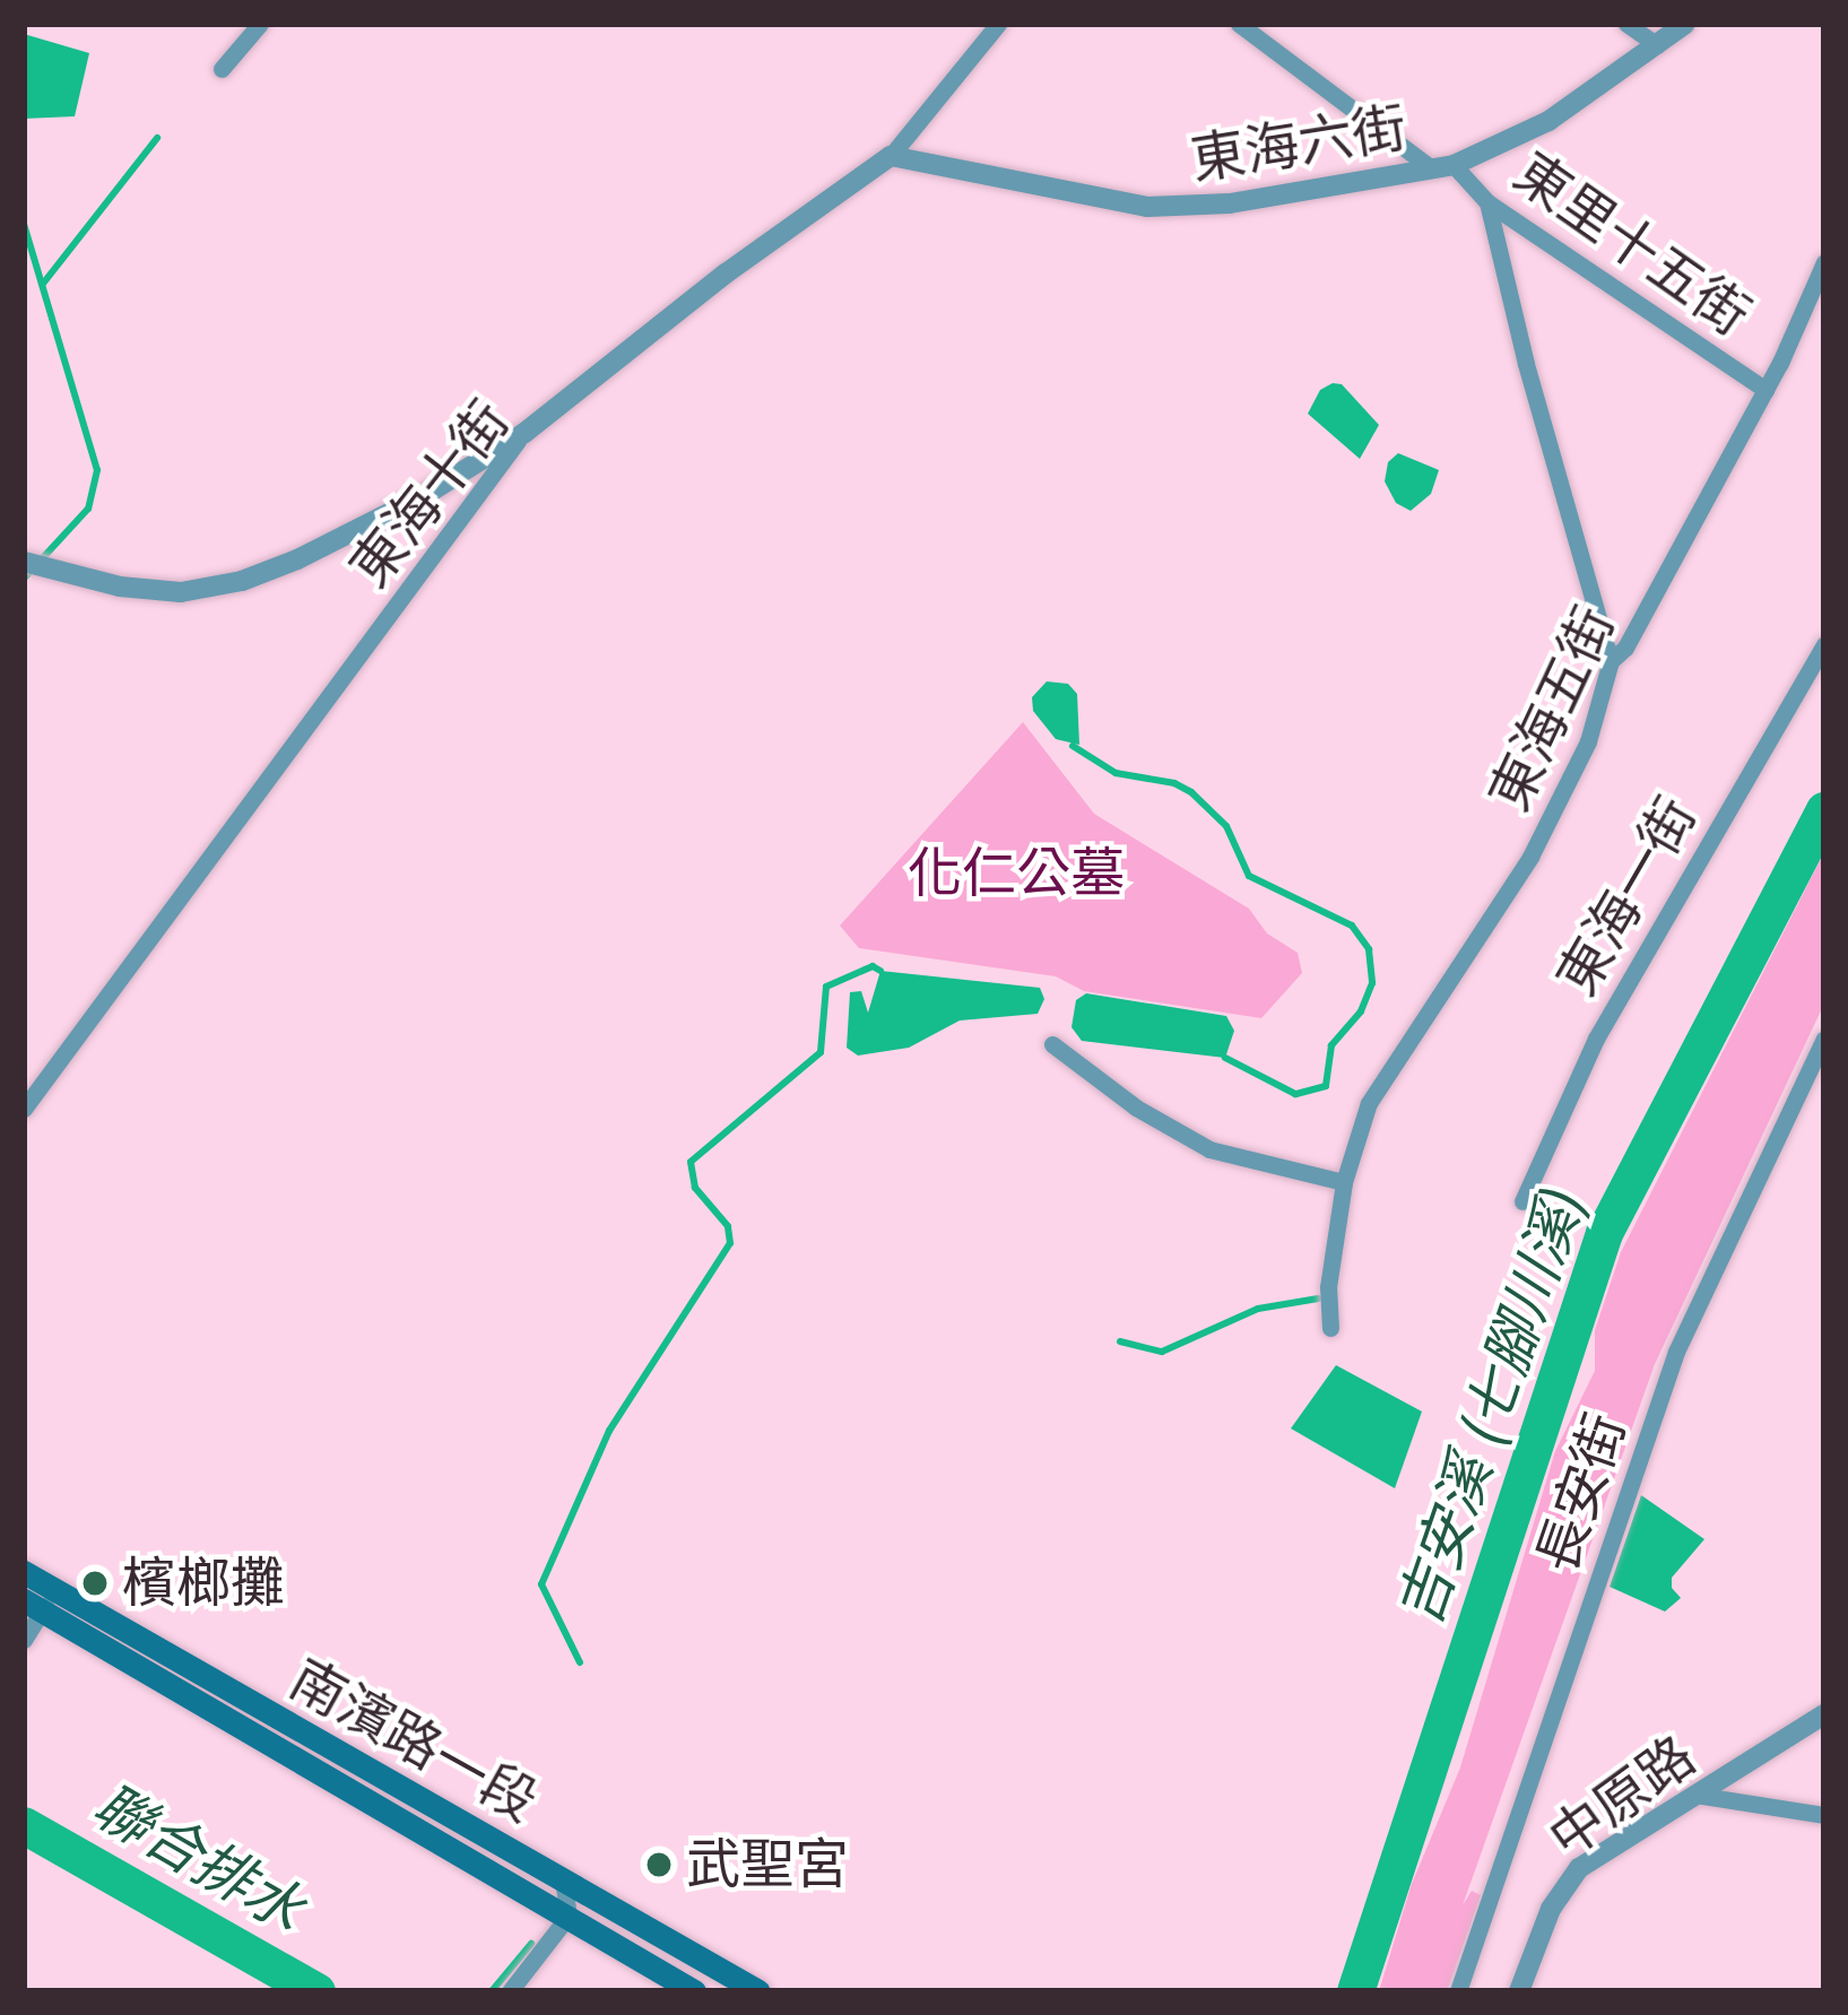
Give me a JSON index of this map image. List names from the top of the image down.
{
  "streets": {
    "main road": ["南濱路一段"],
    "street": [
      "東海六街",
      "東里十五街",
      "東海十街",
      "東海五街",
      "東海一街",
      "長安街",
      "中原路"
    ]
  },
  "crossings": [
    ["東海六街", "東里十五街"],
    ["東海六街", "東海十街"],
    ["東里十五街", "東海五街"]
  ],
  "water": ["吉安溪 (七腳川溪)", "聯合排水"],
  "parks": ["化仁公墓"],
  "places": ["檳榔攤", "武聖宮"]
}
